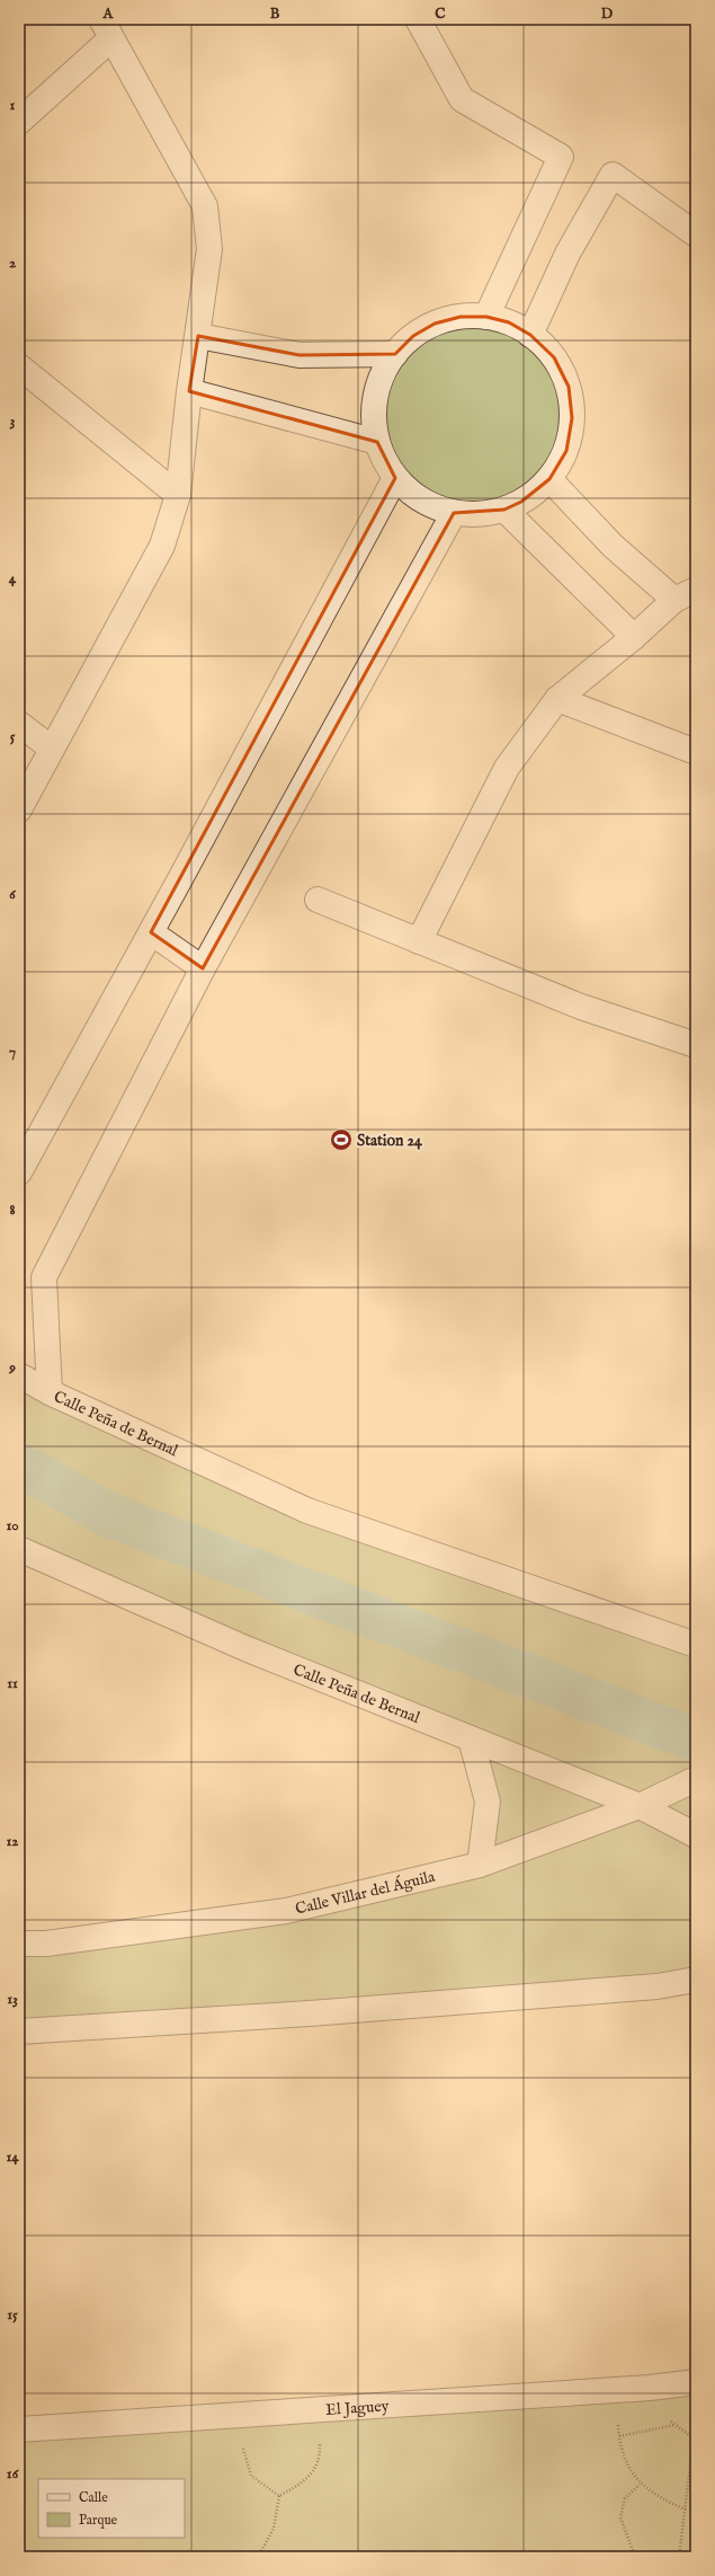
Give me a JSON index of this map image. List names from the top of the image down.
{
  "streets": {
    "street": ["Calle Peña de Bernal", "Calle Villar del Águila", "El Jaguey"]
  },
  "crossings": [
    ["Calle Peña de Bernal", "Calle Villar del Águila"]
  ],
  "places": {
    "sports": ["Station 24"]
  },
  "legend": ["Calle", "Parque"],
  "grid": {
    "columns": [
      "A",
      "B",
      "C",
      "D"
    ],
    "rows": [
      "1",
      "2",
      "3",
      "4",
      "5",
      "6",
      "7",
      "8",
      "9",
      "10",
      "11",
      "12",
      "13",
      "14",
      "15",
      "16"
    ]
  }
}
